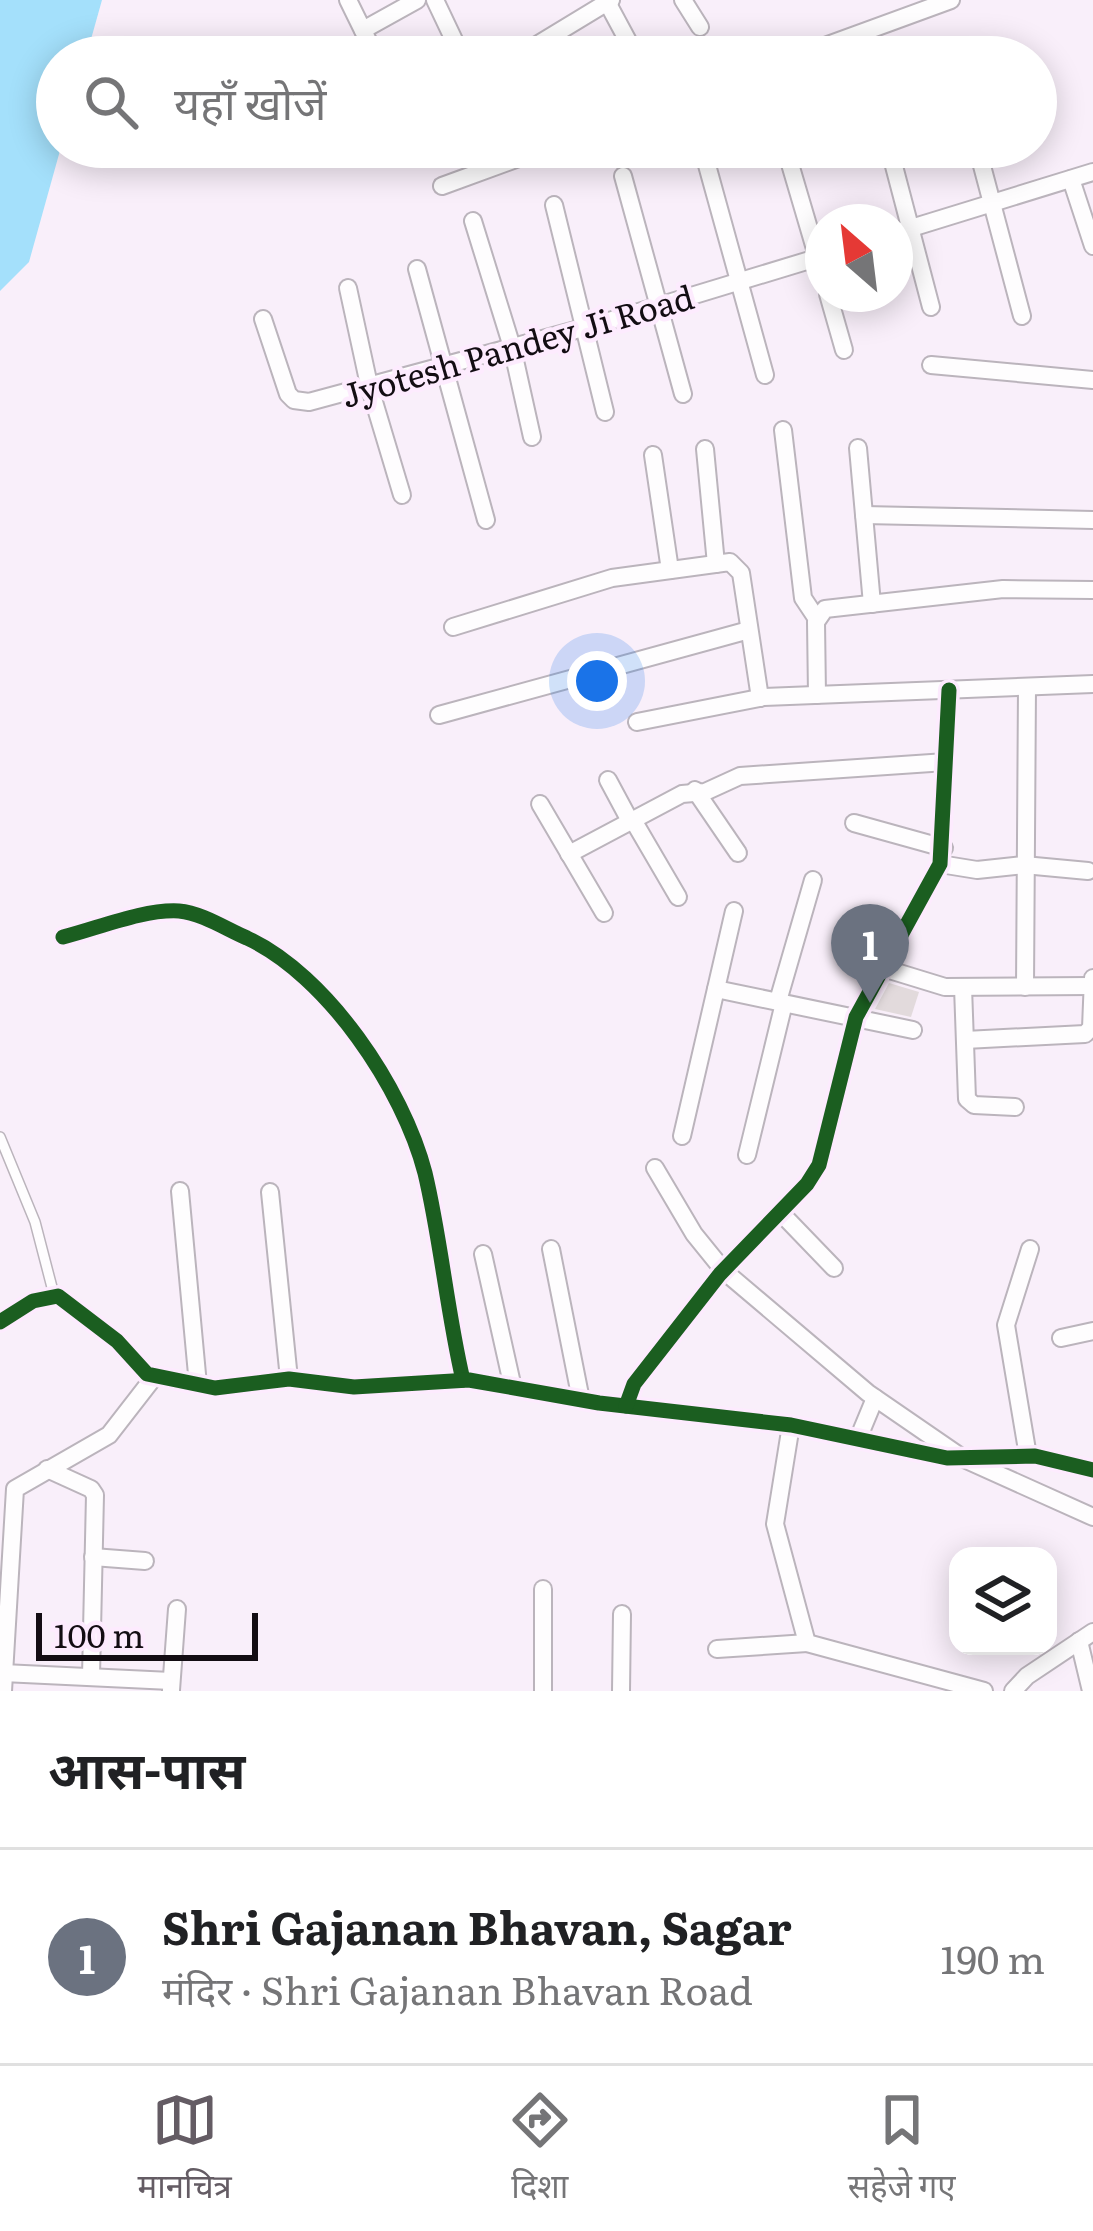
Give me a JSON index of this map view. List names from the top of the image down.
{
  "streets": {
    "street": ["Jyotesh Pandey Ji Road"]
  },
  "scale_bar": "100 m",
  "north": "top left",
  "page": {
    "search": "यहाँ खोजें",
    "pins": "1",
    "scale": "100 m",
    "heading": "आस-पास",
    "list": [
      {
        "mark": "1",
        "name": "Shri Gajanan Bhavan, Sagar",
        "note": "मंदिर · Shri Gajanan Bhavan Road",
        "value": "190 m"
      }
    ],
    "nav": ["मानचित्र", "दिशा", "सहेजे गए"]
  }
}
